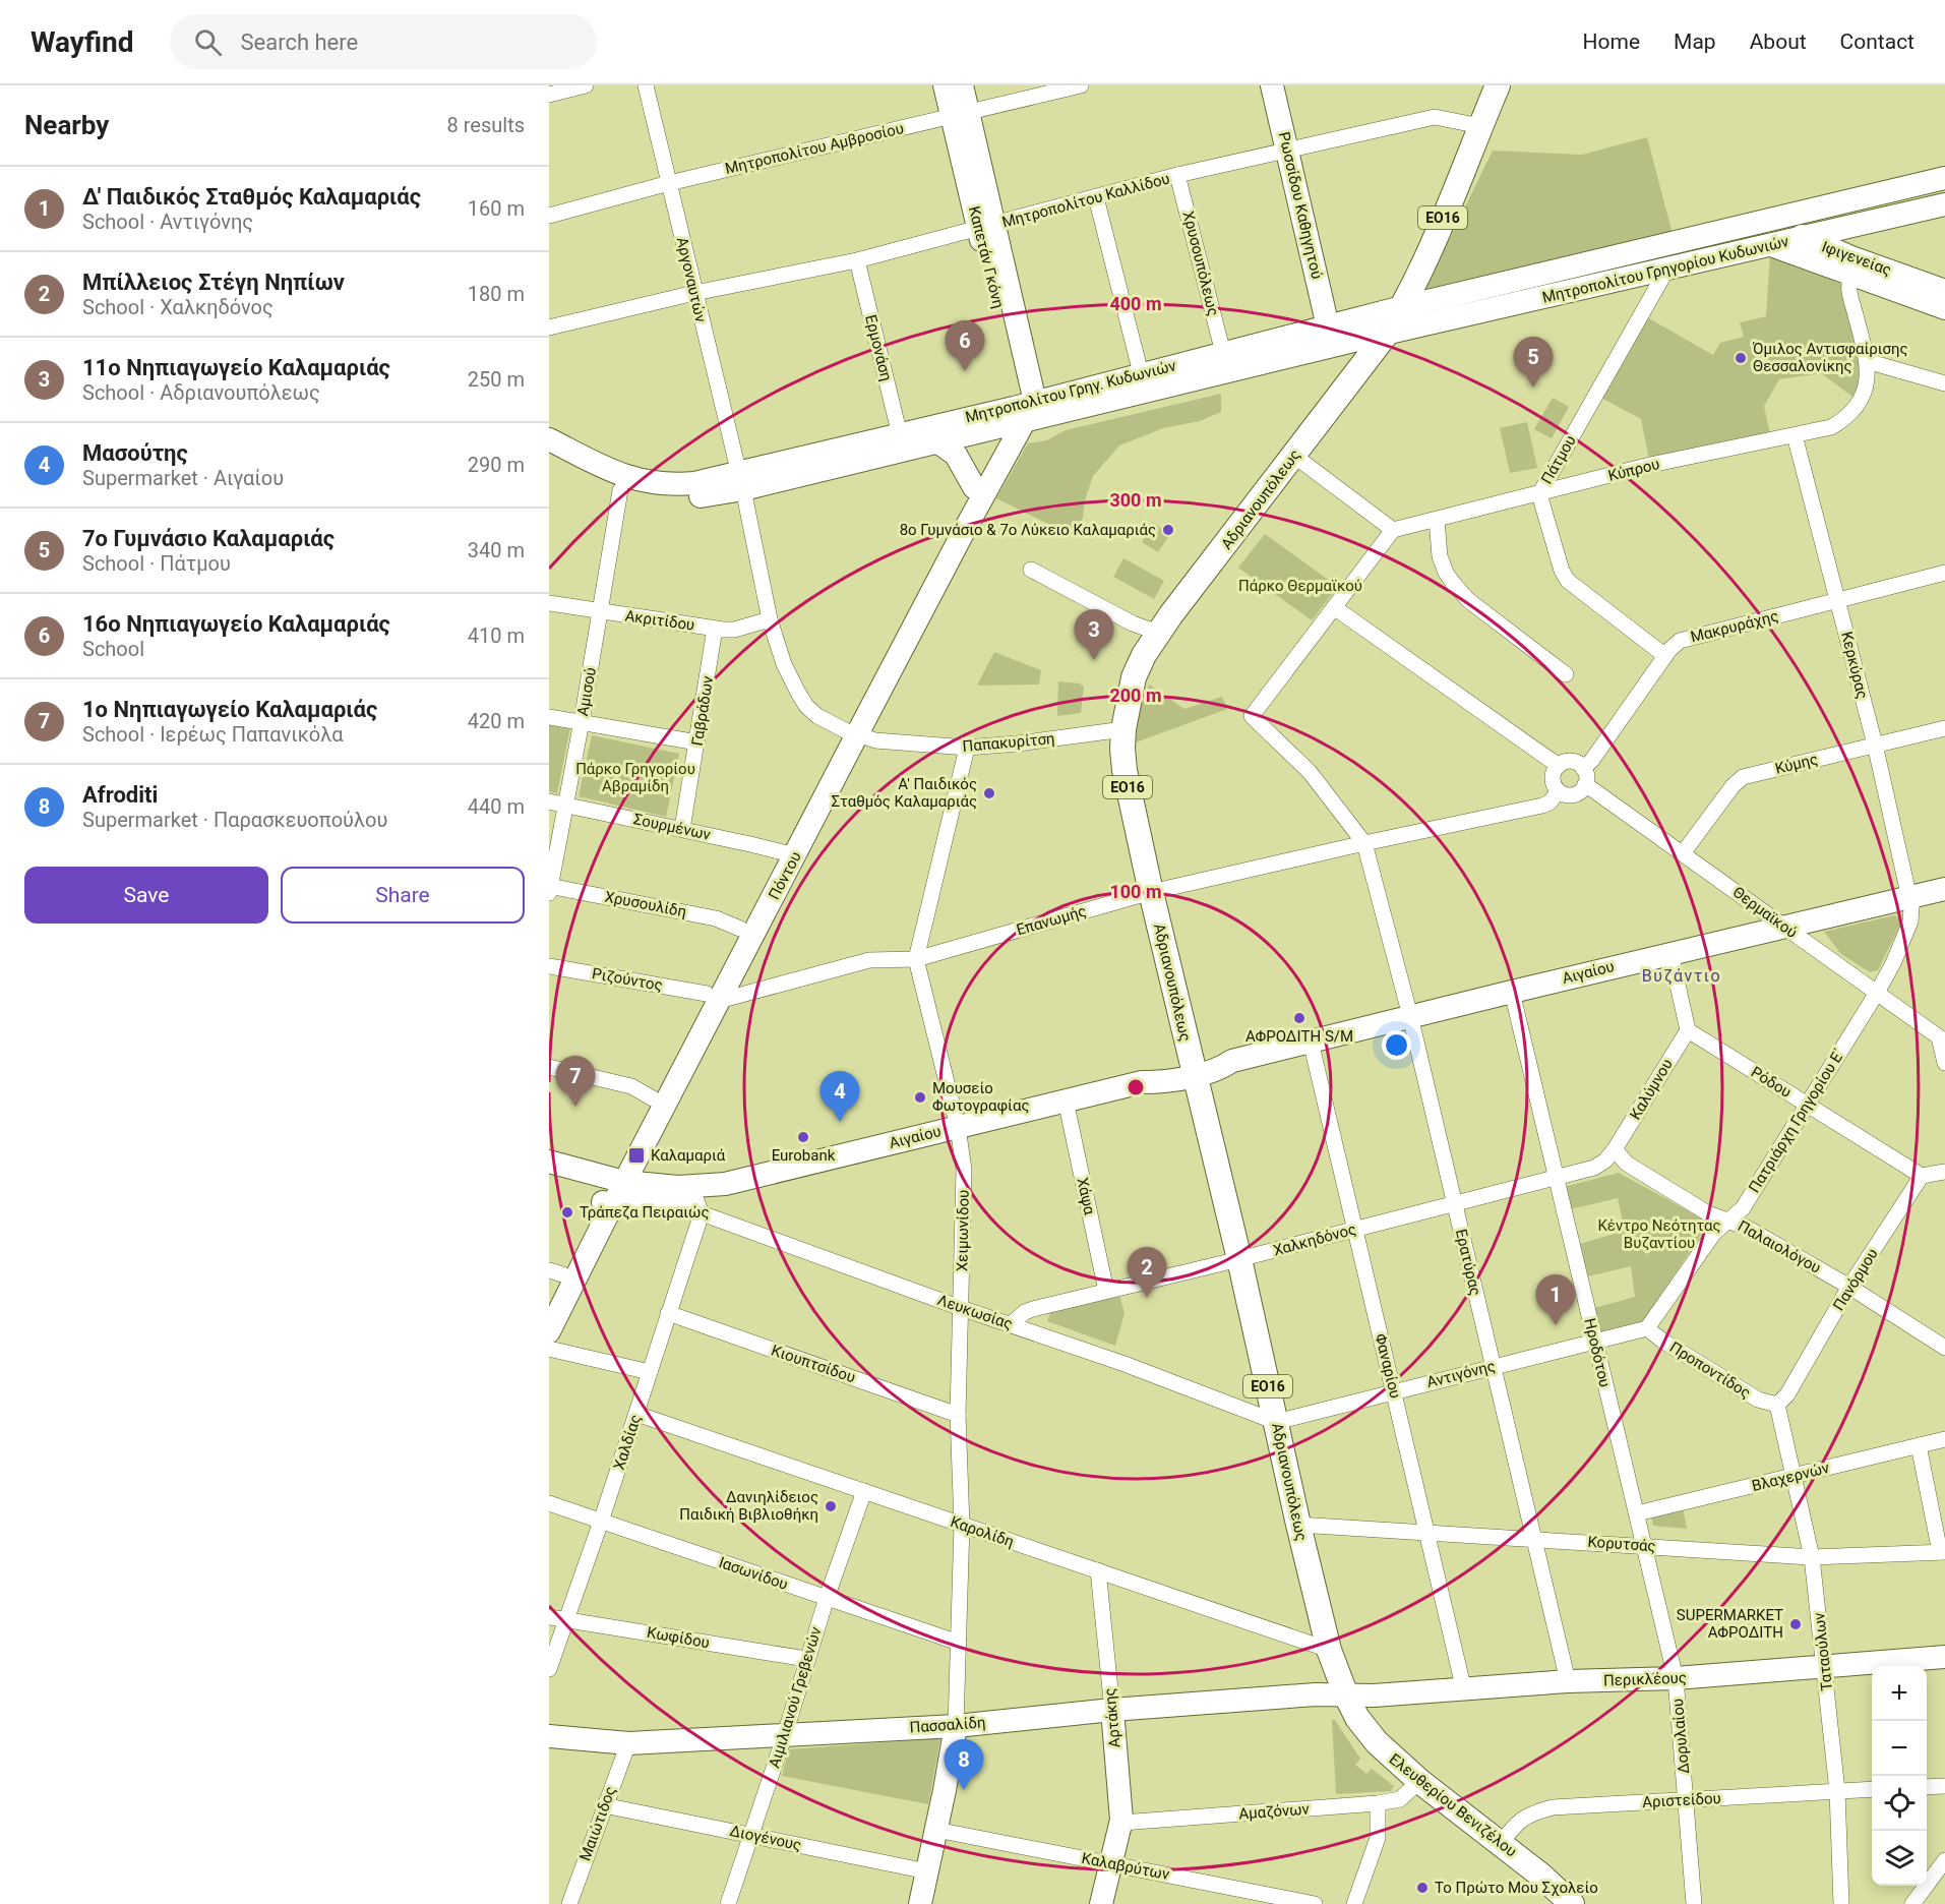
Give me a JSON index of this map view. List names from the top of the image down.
{
  "streets": {
    "main road": [
      "Ρωσσίδου Καθηγητού",
      "ΕΟ16",
      "Καπετάν Γκόνη",
      "Ιφιγενείας",
      "Μητροπολίτου Γρηγορίου Κυδωνιών",
      "Μητροπολίτου Γρηγ. Κυδωνιών",
      "Αδριανουπόλεως",
      "Πόντου",
      "Αιγαίου",
      "Περικλέους",
      "Αρτάκης",
      "Πασσαλίδη",
      "Ελευθερίου Βενιζέλου"
    ],
    "street": [
      "Μητροπολίτου Αμβροσίου",
      "Μητροπολίτου Καλλίδου",
      "Χρυσουπόλεως",
      "Αργοναυτών",
      "Ερμονάση",
      "Πάτμου",
      "Κύπρου",
      "Ακριτίδου",
      "Μακρυράχης",
      "Κερκύρας",
      "Αμισού",
      "Γαβράδων",
      "Παπακυρίτση",
      "Κύμης",
      "Σουρμένων",
      "Χρυσουλίδη",
      "Θερμαϊκού",
      "Επανωμής",
      "Ριζούντος",
      "Ρόδου",
      "Καλύμνου",
      "Πατριάρχη Γρηγορίου Ε΄",
      "Χάψα",
      "Χειμωνίδου",
      "Χαλκηδόνος",
      "Παλαιολόγου",
      "Ερατύρας",
      "Πανόρμου",
      "Λευκωσίας",
      "Ηροδότου",
      "Κιουπτσίδου",
      "Φαναρίου",
      "Προποντίδος",
      "Αντιγόνης",
      "Χαλδίας",
      "Βλαχερνών",
      "Καρολίδη",
      "Κορυτσάς",
      "Ιασωνίδου",
      "Κωφίδου",
      "Ταταούλων",
      "Αιμιλιανού Γρεβενών",
      "Δορυλαίου",
      "Αριστείδου",
      "Αμαζόνων",
      "Μαιώτιδος",
      "Διογένους",
      "Καλαβρύτων"
    ]
  },
  "crossings": [
    ["Μητροπολίτου Αμβροσίου", "Καπετάν Γκόνη"],
    ["Μητροπολίτου Αμβροσίου", "Αργοναυτών"],
    ["Μητροπολίτου Καλλίδου", "Ρωσσίδου Καθηγητού"],
    ["Μητροπολίτου Καλλίδου", "ΕΟ16"],
    ["Μητροπολίτου Καλλίδου", "Καπετάν Γκόνη"],
    ["Μητροπολίτου Καλλίδου", "Χρυσουπόλεως"],
    ["Μητροπολίτου Καλλίδου", "Αργοναυτών"],
    ["Μητροπολίτου Καλλίδου", "Ερμονάση"],
    ["Ρωσσίδου Καθηγητού", "Μητροπολίτου Γρηγ. Κυδωνιών"],
    ["ΕΟ16", "Μητροπολίτου Γρηγορίου Κυδωνιών"],
    ["ΕΟ16", "Μητροπολίτου Γρηγ. Κυδωνιών"],
    ["ΕΟ16", "Αδριανουπόλεως"],
    ["Καπετάν Γκόνη", "Μητροπολίτου Γρηγ. Κυδωνιών"],
    ["Καπετάν Γκόνη", "Πόντου"],
    ["Ιφιγενείας", "Μητροπολίτου Γρηγορίου Κυδωνιών"],
    ["Ιφιγενείας", "Κύπρου"],
    ["Χρυσουπόλεως", "Μητροπολίτου Γρηγ. Κυδωνιών"],
    ["Μητροπολίτου Γρηγορίου Κυδωνιών", "Μητροπολίτου Γρηγ. Κυδωνιών"],
    ["Μητροπολίτου Γρηγορίου Κυδωνιών", "Πάτμου"],
    ["Μητροπολίτου Γρηγορίου Κυδωνιών", "Αδριανουπόλεως"],
    ["Αργοναυτών", "Μητροπολίτου Γρηγ. Κυδωνιών"],
    ["Αργοναυτών", "Ακριτίδου"],
    ["Αργοναυτών", "Παπακυρίτση"],
    ["Αργοναυτών", "Πόντου"],
    ["Ερμονάση", "Μητροπολίτου Γρηγ. Κυδωνιών"],
    ["Μητροπολίτου Γρηγ. Κυδωνιών", "Αδριανουπόλεως"],
    ["Μητροπολίτου Γρηγ. Κυδωνιών", "Πόντου"],
    ["Πάτμου", "Κύπρου"],
    ["Πάτμου", "Μακρυράχης"],
    ["Κύπρου", "Κερκύρας"],
    ["Αδριανουπόλεως", "Παπακυρίτση"],
    ["Αδριανουπόλεως", "Επανωμής"],
    ["Αδριανουπόλεως", "Αιγαίου"],
    ["Αδριανουπόλεως", "Χαλκηδόνος"],
    ["Αδριανουπόλεως", "Λευκωσίας"],
    ["Αδριανουπόλεως", "Αντιγόνης"],
    ["Αδριανουπόλεως", "Καρολίδη"],
    ["Αδριανουπόλεως", "Κορυτσάς"],
    ["Αδριανουπόλεως", "Περικλέους"],
    ["Αδριανουπόλεως", "Πασσαλίδη"],
    ["Αδριανουπόλεως", "Ελευθερίου Βενιζέλου"],
    ["Ακριτίδου", "Αμισού"],
    ["Ακριτίδου", "Γαβράδων"],
    ["Μακρυράχης", "Κερκύρας"],
    ["Μακρυράχης", "Θερμαϊκού"],
    ["Μακρυράχης", "Επανωμής"],
    ["Κερκύρας", "Κύμης"],
    ["Κερκύρας", "Αιγαίου"],
    ["Κερκύρας", "Πατριάρχη Γρηγορίου Ε΄"],
    ["Αμισού", "Σουρμένων"],
    ["Αμισού", "Χρυσουλίδη"],
    ["Γαβράδων", "Σουρμένων"],
    ["Παπακυρίτση", "Πόντου"],
    ["Παπακυρίτση", "Χειμωνίδου"],
    ["Κύμης", "Θερμαϊκού"],
    ["Σουρμένων", "Πόντου"],
    ["Πόντου", "Χρυσουλίδη"],
    ["Πόντου", "Επανωμής"],
    ["Πόντου", "Αιγαίου"],
    ["Πόντου", "Ριζούντος"],
    ["Θερμαϊκού", "Επανωμής"],
    ["Θερμαϊκού", "Αιγαίου"],
    ["Θερμαϊκού", "Πατριάρχη Γρηγορίου Ε΄"],
    ["Επανωμής", "Ριζούντος"],
    ["Επανωμής", "Χειμωνίδου"],
    ["Επανωμής", "Ερατύρας"],
    ["Αιγαίου", "Πατριάρχη Γρηγορίου Ε΄"],
    ["Αιγαίου", "Χάψα"],
    ["Αιγαίου", "Χειμωνίδου"],
    ["Αιγαίου", "Ερατύρας"],
    ["Αιγαίου", "Λευκωσίας"],
    ["Αιγαίου", "Ηροδότου"],
    ["Αιγαίου", "Φαναρίου"],
    ["Αιγαίου", "Χαλδίας"],
    ["Ρόδου", "Καλύμνου"],
    ["Ρόδου", "Πατριάρχη Γρηγορίου Ε΄"],
    ["Ρόδου", "Πανόρμου"],
    ["Καλύμνου", "Χαλκηδόνος"],
    ["Καλύμνου", "Παλαιολόγου"],
    ["Πατριάρχη Γρηγορίου Ε΄", "Παλαιολόγου"],
    ["Πατριάρχη Γρηγορίου Ε΄", "Προποντίδος"],
    ["Πατριάρχη Γρηγορίου Ε΄", "Αντιγόνης"],
    ["Χάψα", "Χαλκηδόνος"],
    ["Χειμωνίδου", "Λευκωσίας"],
    ["Χειμωνίδου", "Κιουπτσίδου"],
    ["Χειμωνίδου", "Καρολίδη"],
    ["Χειμωνίδου", "Ιασωνίδου"],
    ["Χειμωνίδου", "Πασσαλίδη"],
    ["Χαλκηδόνος", "Παλαιολόγου"],
    ["Χαλκηδόνος", "Ερατύρας"],
    ["Χαλκηδόνος", "Λευκωσίας"],
    ["Χαλκηδόνος", "Ηροδότου"],
    ["Χαλκηδόνος", "Φαναρίου"],
    ["Παλαιολόγου", "Πανόρμου"],
    ["Ερατύρας", "Αντιγόνης"],
    ["Ερατύρας", "Κορυτσάς"],
    ["Ερατύρας", "Περικλέους"],
    ["Πανόρμου", "Προποντίδος"],
    ["Πανόρμου", "Ταταούλων"],
    ["Λευκωσίας", "Αντιγόνης"],
    ["Λευκωσίας", "Χαλδίας"],
    ["Ηροδότου", "Αντιγόνης"],
    ["Ηροδότου", "Βλαχερνών"],
    ["Ηροδότου", "Κορυτσάς"],
    ["Ηροδότου", "Περικλέους"],
    ["Ηροδότου", "Δορυλαίου"],
    ["Κιουπτσίδου", "Χαλδίας"],
    ["Φαναρίου", "Αντιγόνης"],
    ["Φαναρίου", "Κορυτσάς"],
    ["Φαναρίου", "Περικλέους"],
    ["Προποντίδος", "Αντιγόνης"],
    ["Προποντίδος", "Ταταούλων"],
    ["Χαλδίας", "Καρολίδη"],
    ["Χαλδίας", "Ιασωνίδου"],
    ["Χαλδίας", "Κωφίδου"],
    ["Βλαχερνών", "Ταταούλων"],
    ["Καρολίδη", "Αιμιλιανού Γρεβενών"],
    ["Καρολίδη", "Αρτάκης"],
    ["Κορυτσάς", "Ταταούλων"],
    ["Ιασωνίδου", "Αιμιλιανού Γρεβενών"],
    ["Κωφίδου", "Αιμιλιανού Γρεβενών"],
    ["Ταταούλων", "Περικλέους"],
    ["Ταταούλων", "Αριστείδου"],
    ["Περικλέους", "Πασσαλίδη"],
    ["Περικλέους", "Δορυλαίου"],
    ["Περικλέους", "Ελευθερίου Βενιζέλου"],
    ["Αιμιλιανού Γρεβενών", "Πασσαλίδη"],
    ["Αιμιλιανού Γρεβενών", "Διογένους"],
    ["Αρτάκης", "Πασσαλίδη"],
    ["Αρτάκης", "Αμαζόνων"],
    ["Αρτάκης", "Καλαβρύτων"],
    ["Πασσαλίδη", "Ελευθερίου Βενιζέλου"],
    ["Πασσαλίδη", "Μαιώτιδος"],
    ["Δορυλαίου", "Αριστείδου"],
    ["Αριστείδου", "Ελευθερίου Βενιζέλου"],
    ["Ελευθερίου Βενιζέλου", "Αμαζόνων"],
    ["Μαιώτιδος", "Διογένους"]
  ],
  "districts": ["Βυζάντιο"],
  "parks": ["Πάρκο Θερμαϊκού", "Πάρκο Γρηγορίου Αβραμίδη", "Κέντρο Νεότητας Βυζαντίου"],
  "places": {
    "other": [
      "Όμιλος Αντισφαίρισης Θεσσαλονίκης",
      "8ο Γυμνάσιο & 7ο Λύκειο Καλαμαριάς",
      "Α' Παιδικός Σταθμός Καλαμαριάς",
      "ΑΦΡΟΔΙΤΗ S/M",
      "Μουσείο Φωτογραφίας",
      "Eurobank",
      "Τράπεζα Πειραιώς",
      "Δανιηλίδειος Παιδική Βιβλιοθήκη",
      "SUPERMARKET ΑΦΡΟΔΙΤΗ",
      "Το Πρώτο Μου Σχολείο"
    ],
    "transit": ["Καλαμαριά"]
  },
  "page": {
    "header": "Wayfind",
    "search": "Search here",
    "nav": [
      "Home",
      "Map",
      "About",
      "Contact"
    ],
    "heading": ["Nearby", "8 results"],
    "list": [
      {
        "mark": "1",
        "name": "Δ' Παιδικός Σταθμός Καλαμαριάς",
        "note": "School · Αντιγόνης",
        "value": "160 m"
      },
      {
        "mark": "2",
        "name": "Μπίλλειος Στέγη Νηπίων",
        "note": "School · Χαλκηδόνος",
        "value": "180 m"
      },
      {
        "mark": "3",
        "name": "11ο Νηπιαγωγείο Καλαμαριάς",
        "note": "School · Αδριανουπόλεως",
        "value": "250 m"
      },
      {
        "mark": "4",
        "name": "Μασούτης",
        "note": "Supermarket · Αιγαίου",
        "value": "290 m"
      },
      {
        "mark": "5",
        "name": "7ο Γυμνάσιο Καλαμαριάς",
        "note": "School · Πάτμου",
        "value": "340 m"
      },
      {
        "mark": "6",
        "name": "16ο Νηπιαγωγείο Καλαμαριάς",
        "note": "School",
        "value": "410 m"
      },
      {
        "mark": "7",
        "name": "1ο Νηπιαγωγείο Καλαμαριάς",
        "note": "School · Ιερέως Παπανικόλα",
        "value": "420 m"
      },
      {
        "mark": "8",
        "name": "Afroditi",
        "note": "Supermarket · Παρασκευοπούλου",
        "value": "440 m"
      }
    ],
    "pins": [
      "6",
      "5",
      "3",
      "7",
      "4",
      "2",
      "1",
      "8"
    ],
    "buttons": ["Save", "Share"],
    "map_buttons": ["+", "−"]
  },
  "rings": [
    "400 m",
    "300 m",
    "200 m",
    "100 m"
  ]
}
